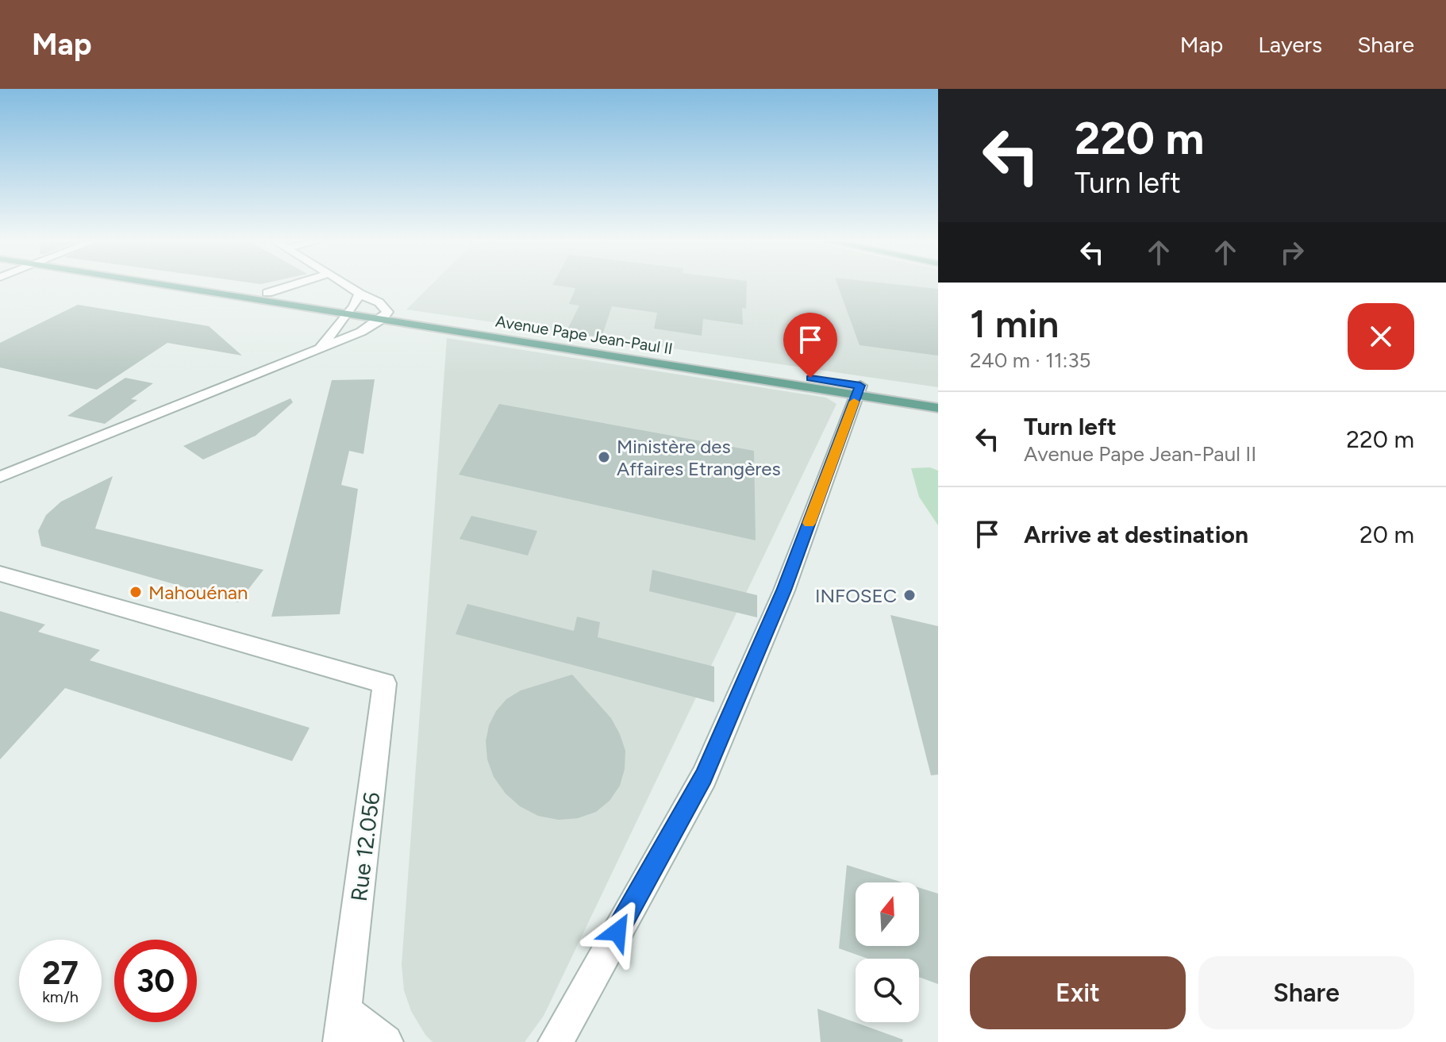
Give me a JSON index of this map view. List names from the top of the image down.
{
  "streets": {
    "main road": ["Avenue Pape Jean-Paul II"],
    "street": ["Rue 12.056"]
  },
  "places": ["Ministère des Affaires Etrangères", "Mahouénan", "INFOSEC"],
  "north": "top",
  "page": {
    "header": "Map",
    "nav": ["Map", "Layers", "Share"],
    "turn": ["220 m", "Turn left"],
    "heading": ["1 min", "240 m · 11:35"],
    "list": [
      {
        "name": "Turn left",
        "note": "Avenue Pape Jean-Paul II",
        "value": "220 m"
      },
      {
        "name": "Arrive at destination",
        "value": "20 m"
      }
    ],
    "speed": "27 km/h",
    "limit": "30",
    "buttons": ["Exit", "Share"]
  }
}
